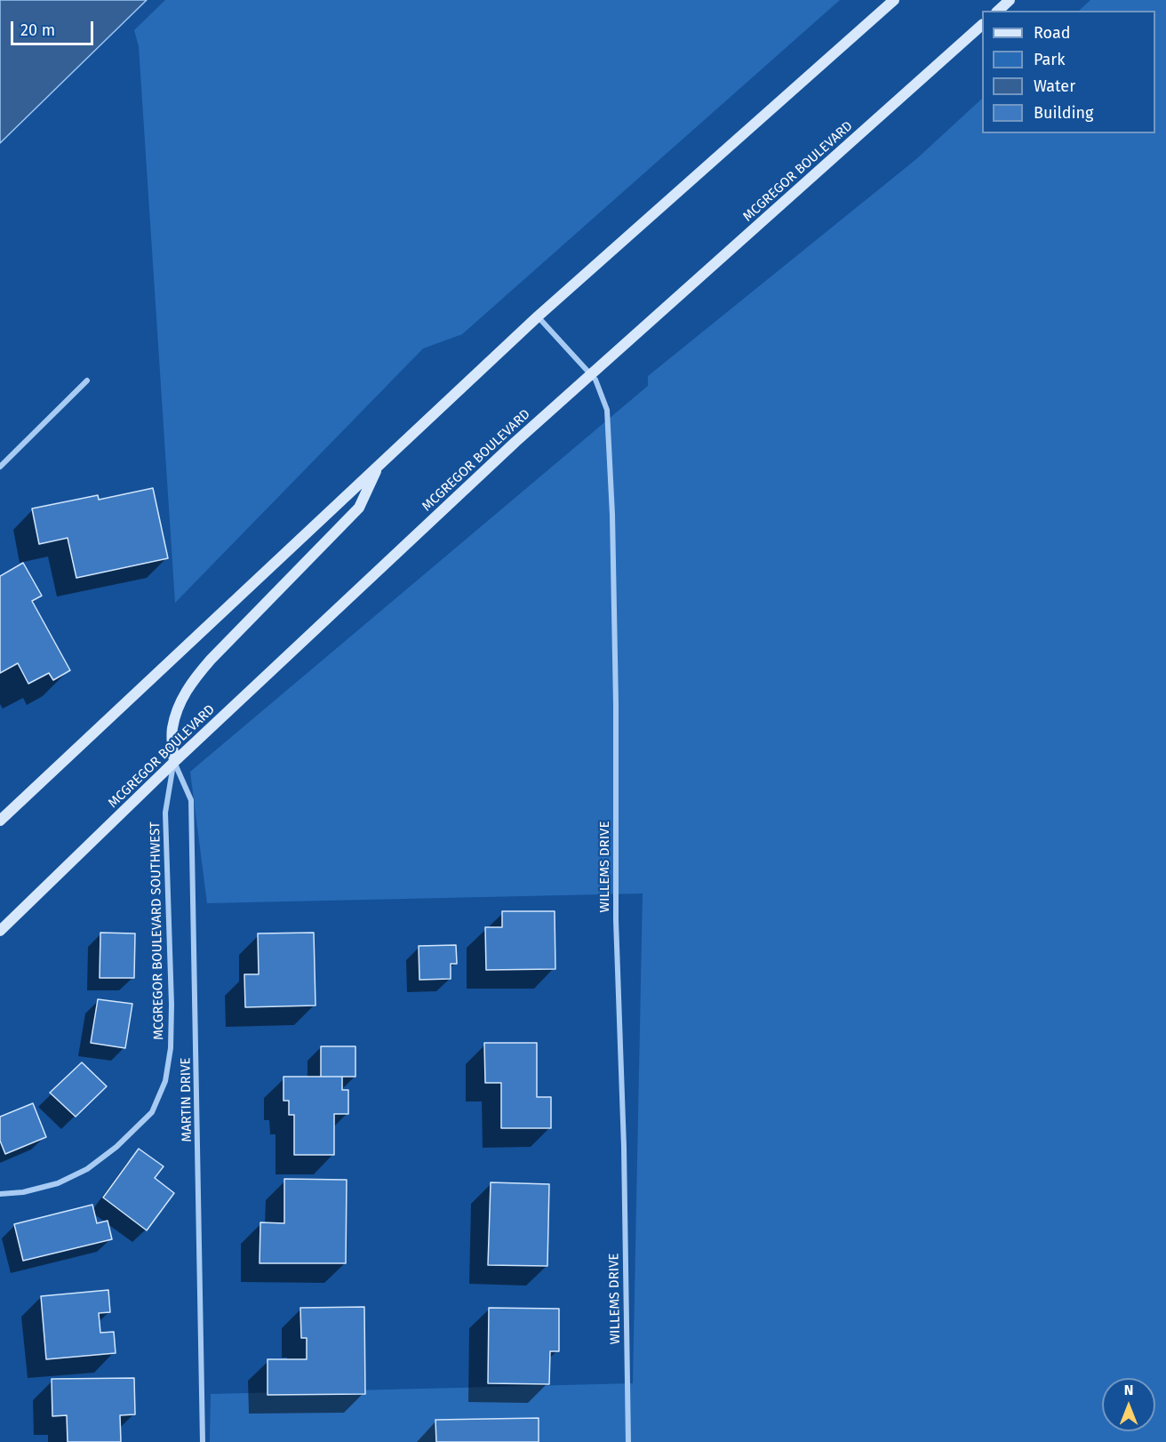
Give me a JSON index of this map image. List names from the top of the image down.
{
  "streets": {
    "main road": ["MCGREGOR BOULEVARD"],
    "street": ["WILLEMS DRIVE", "MCGREGOR BOULEVARD SOUTHWEST", "MARTIN DRIVE"]
  },
  "crossings": [
    ["MCGREGOR BOULEVARD", "WILLEMS DRIVE"],
    ["MCGREGOR BOULEVARD", "MCGREGOR BOULEVARD SOUTHWEST"],
    ["MCGREGOR BOULEVARD", "MARTIN DRIVE"],
    ["MCGREGOR BOULEVARD SOUTHWEST", "MARTIN DRIVE"]
  ],
  "legend": [
    "Road",
    "Park",
    "Water",
    "Building"
  ],
  "scale_bar": "20 m",
  "north": "top"
}
